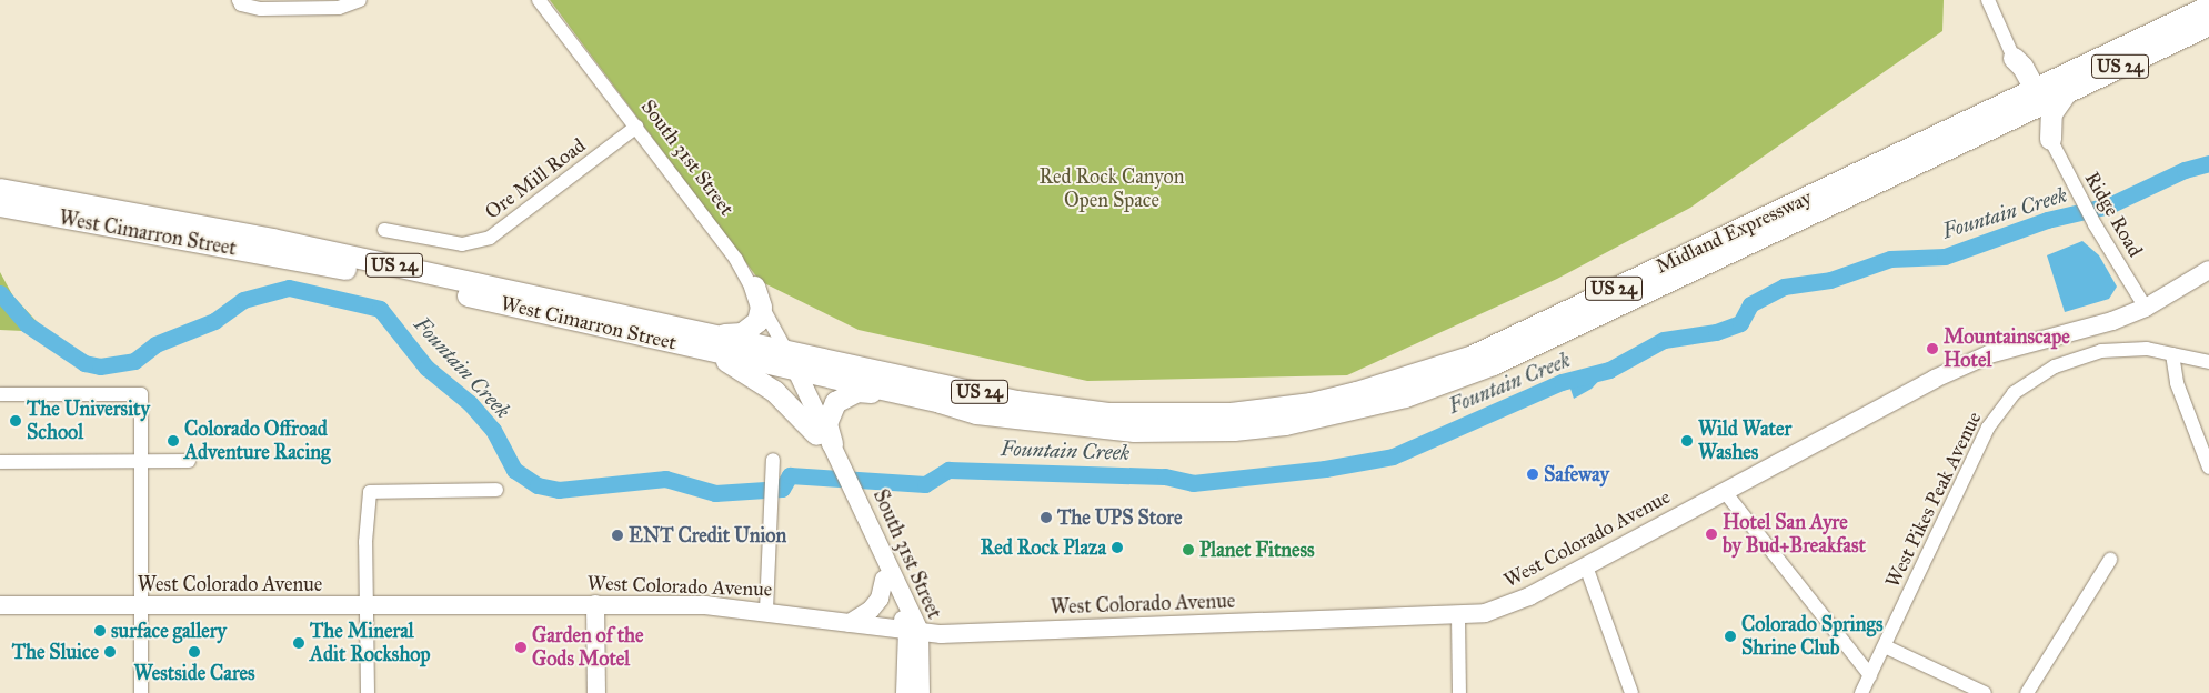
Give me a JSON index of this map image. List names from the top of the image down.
{
  "streets": {
    "highway": ["US 24", "Midland Expressway", "West Cimarron Street"],
    "main road": ["South 31st Street", "West Colorado Avenue"],
    "street": ["Ore Mill Road", "Ridge Road", "West Pikes Peak Avenue"]
  },
  "crossings": [
    ["South 31st Street", "Ore Mill Road"],
    ["South 31st Street", "West Cimarron Street"],
    ["South 31st Street", "West Colorado Avenue"],
    ["Ridge Road", "West Colorado Avenue"],
    ["Midland Expressway", "West Cimarron Street"]
  ],
  "water": ["Fountain Creek"],
  "parks": ["Red Rock Canyon Open Space"],
  "places": [
    "Mountainscape Hotel",
    "The University School",
    "Colorado Offroad Adventure Racing",
    "Wild Water Washes",
    "Safeway",
    "The UPS Store",
    "Hotel San Ayre by Bud+Breakfast",
    "ENT Credit Union",
    "Red Rock Plaza",
    "Planet Fitness",
    "surface gallery",
    "Colorado Springs Shrine Club",
    "The Mineral Adit Rockshop",
    "Garden of the Gods Motel",
    "The Sluice",
    "Westside Cares"
  ]
}
